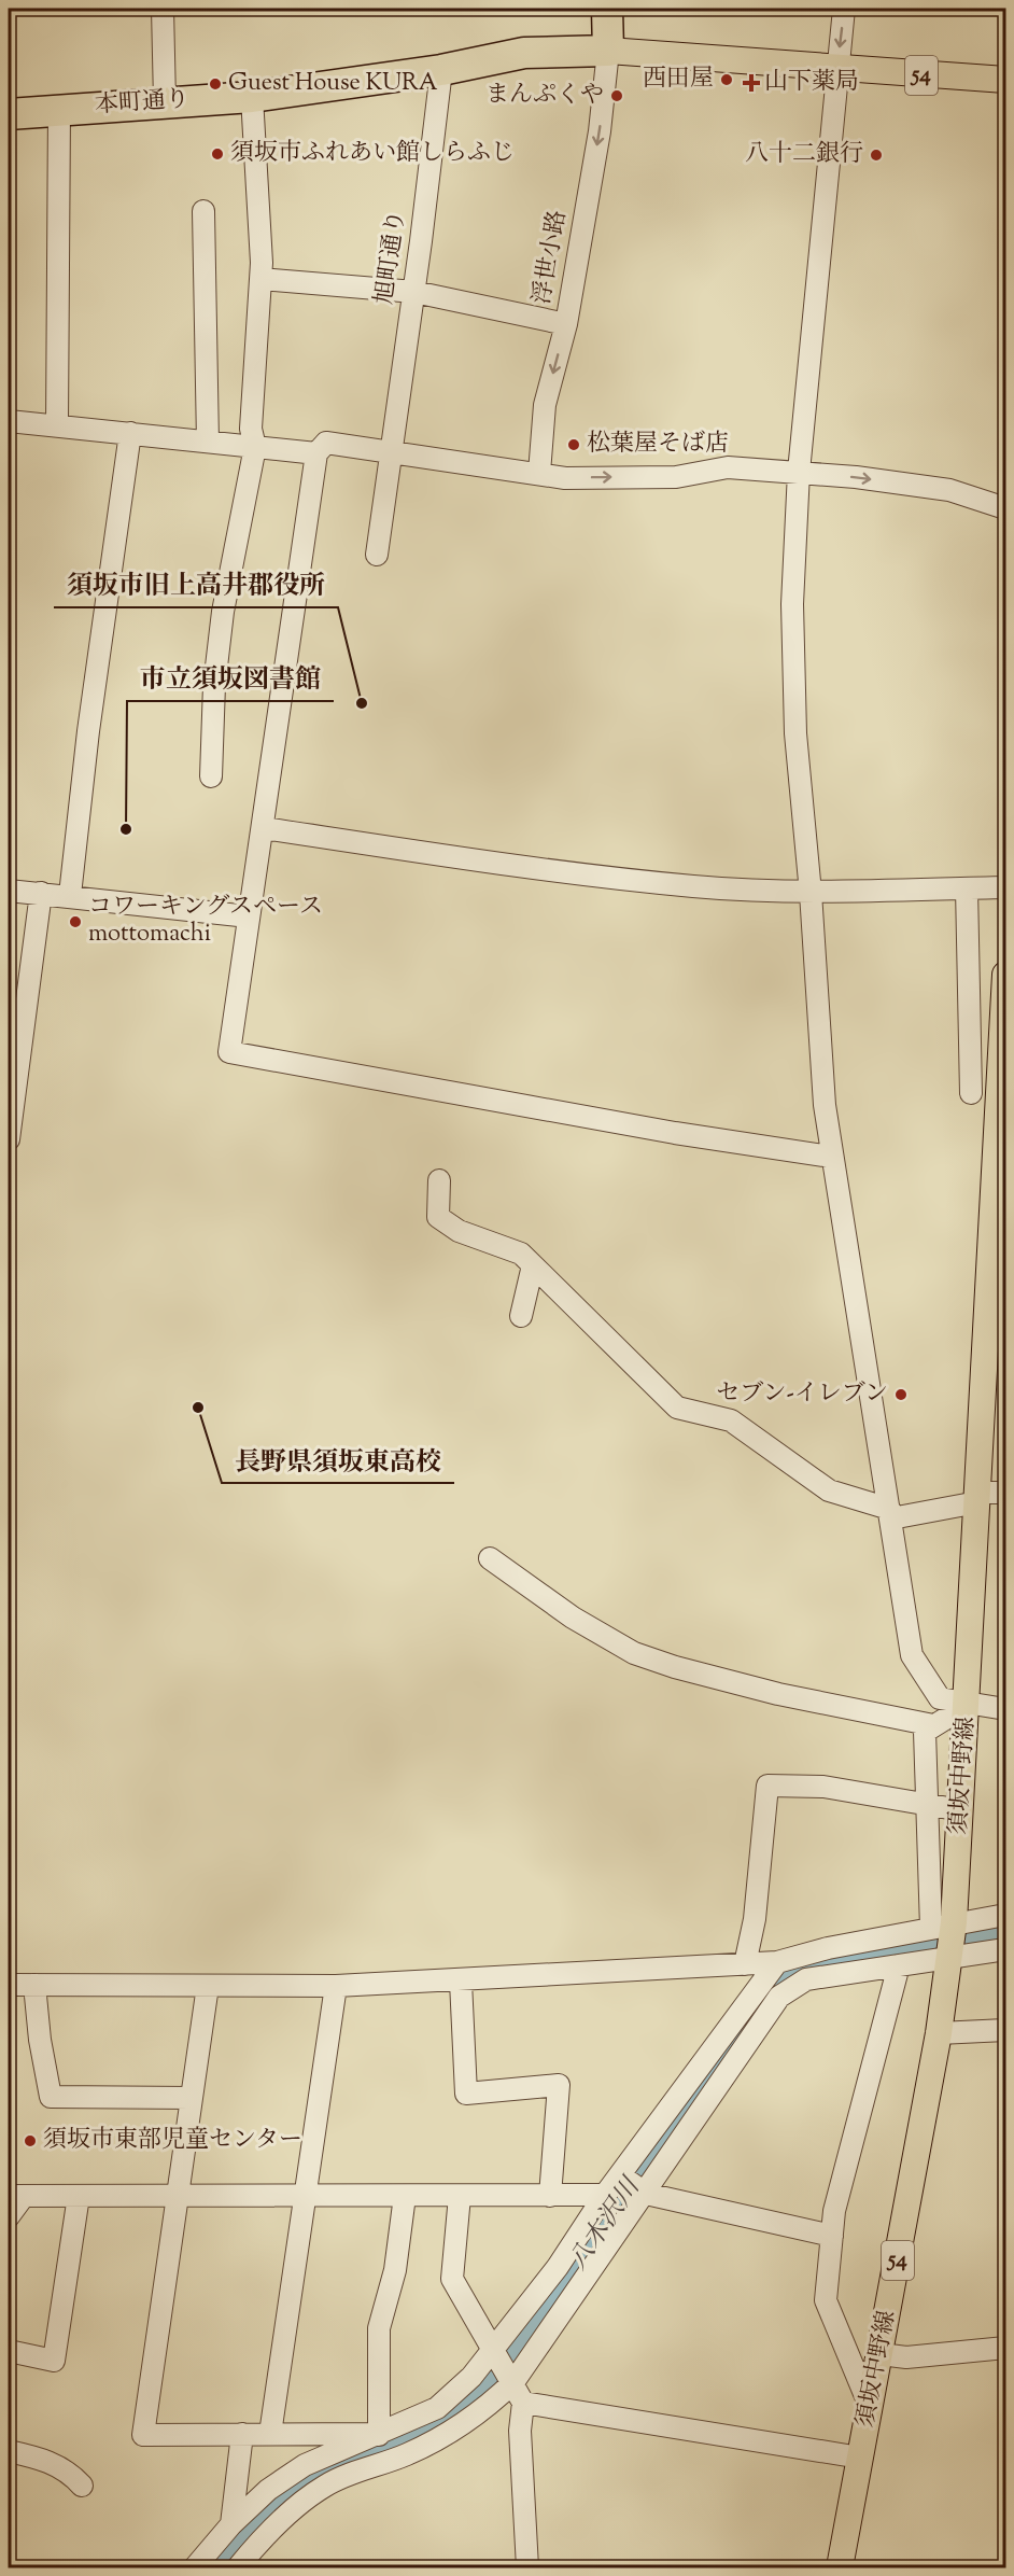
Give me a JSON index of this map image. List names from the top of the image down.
{
  "streets": {
    "highway": ["本町通り"],
    "main road": ["54", "須坂中野線"],
    "street": ["旭町通り", "浮世小路"]
  },
  "crossings": [
    ["54", "本町通り"],
    ["54", "浮世小路"],
    ["本町通り", "旭町通り"],
    ["本町通り", "浮世小路"]
  ],
  "one_way": ["浮世小路"],
  "water": ["八木沢川"],
  "places": {
    "other": [
      "西田屋",
      "Guest House KURA",
      "まんぷくや",
      "須坂市ふれあい館しらふじ",
      "八十二銀行",
      "松葉屋そば店",
      "須坂市旧上高井郡役所",
      "市立須坂図書館",
      "コワーキングスペース mottomachi",
      "セブン-イレブン",
      "長野県須坂東高校",
      "須坂市東部児童センター"
    ],
    "health": ["山下薬局"]
  }
}
